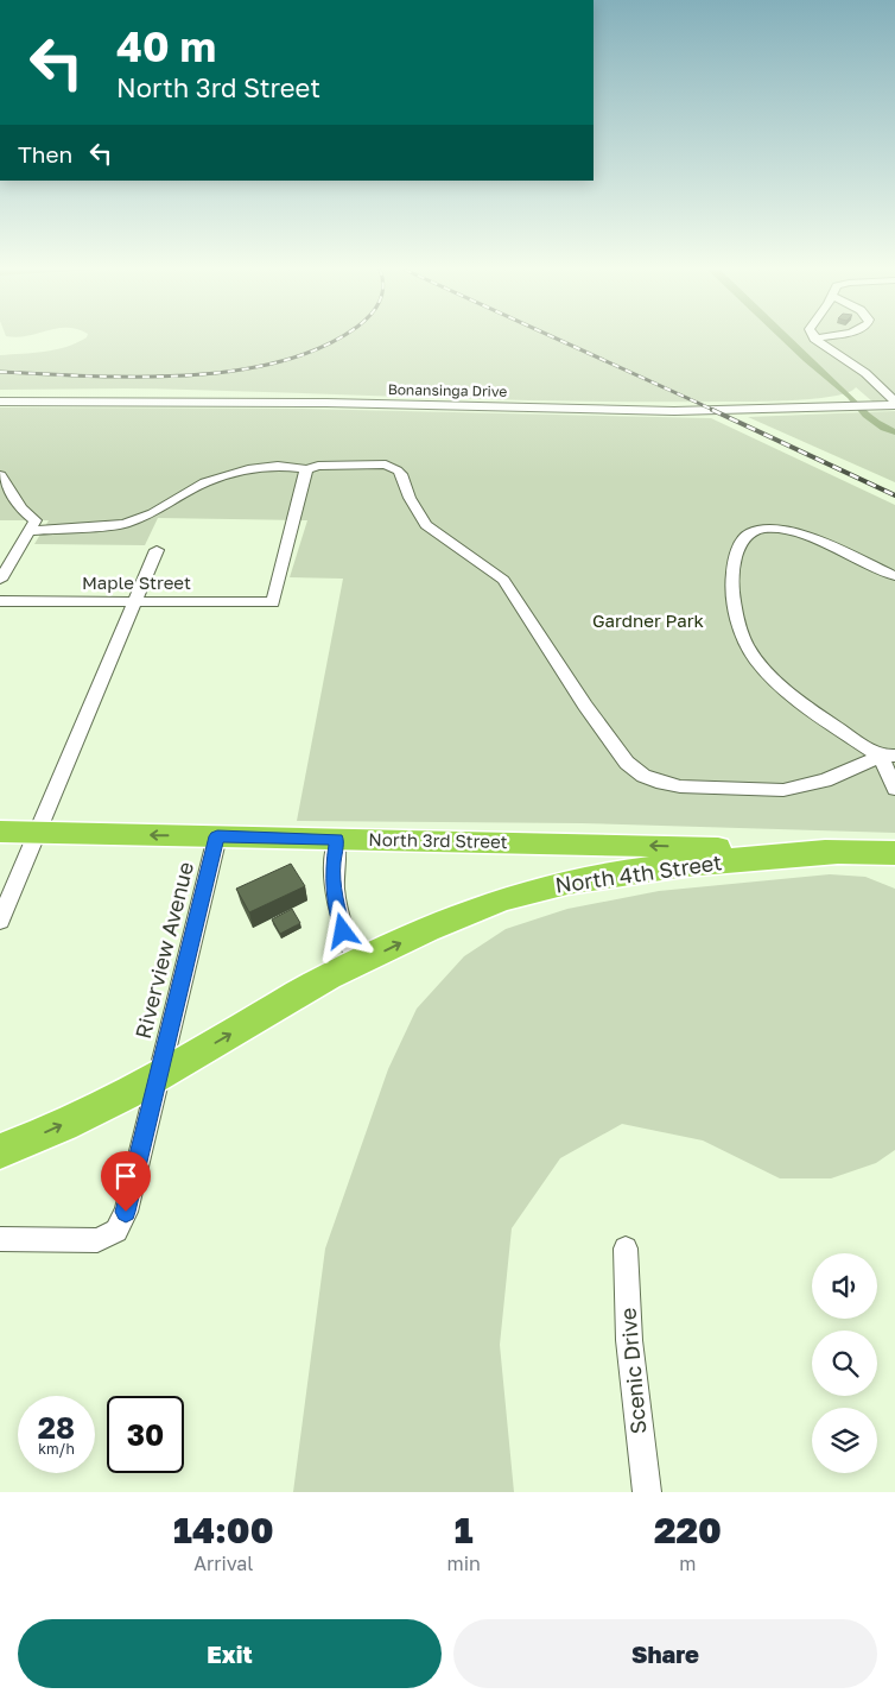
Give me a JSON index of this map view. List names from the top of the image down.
{
  "streets": {
    "highway": ["North 3rd Street", "North 4th Street"],
    "street": [
      "Bonansinga Drive",
      "Maple Street",
      "Riverview Avenue",
      "Scenic Drive"
    ]
  },
  "crossings": [
    ["North 3rd Street", "North 4th Street"],
    ["North 3rd Street", "Riverview Avenue"],
    ["North 4th Street", "Riverview Avenue"]
  ],
  "one_way": ["North 3rd Street", "North 4th Street"],
  "parks": ["Gardner Park"],
  "page": {
    "turn": ["40 m", "North 3rd Street"],
    "then": "Then",
    "speed": "28 km/h",
    "limit": "30",
    "eta": [
      "14:00",
      "Arrival",
      "1",
      "min",
      "220",
      "m"
    ],
    "buttons": ["Exit", "Share"]
  }
}
